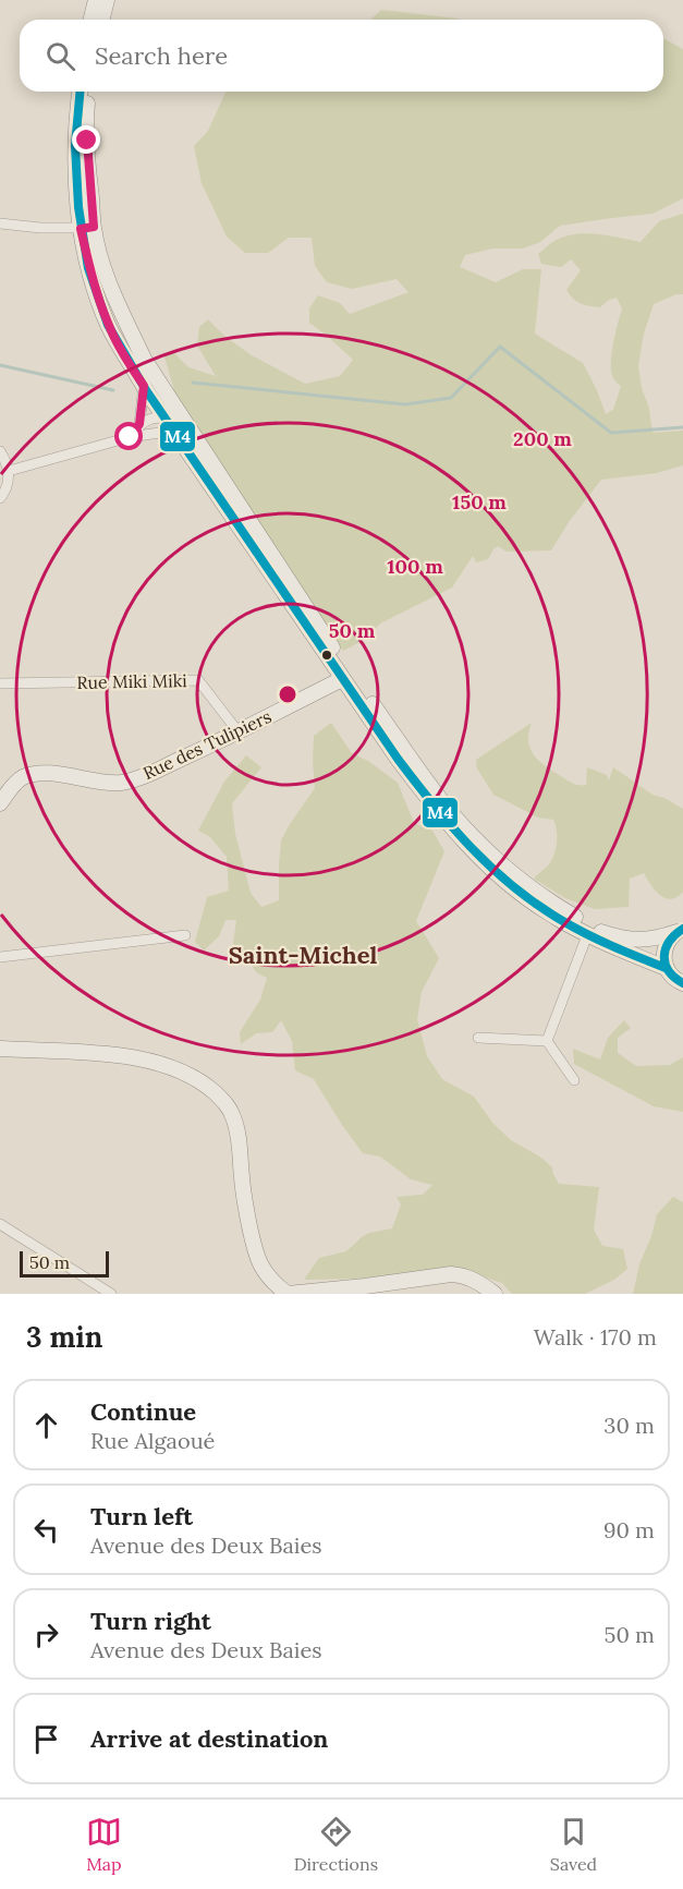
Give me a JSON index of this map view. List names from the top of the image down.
{
  "streets": {
    "main road": ["Rue des Tulipiers"],
    "street": ["Rue Miki Miki"]
  },
  "crossings": [
    ["Rue Miki Miki", "Rue des Tulipiers"]
  ],
  "districts": ["Saint-Michel"],
  "lines": ["transit line M4"],
  "scale_bar": "50 m",
  "page": {
    "search": "Search here",
    "scale": "50 m",
    "heading": ["3 min", "Walk · 170 m"],
    "list": [
      ["Continue", "Rue Algaoué", "30 m"],
      ["Turn left", "Avenue des Deux Baies", "90 m"],
      ["Turn right", "Avenue des Deux Baies", "50 m"],
      "Arrive at destination"
    ],
    "nav": ["Map", "Directions", "Saved"]
  },
  "rings": [
    "200 m",
    "150 m",
    "100 m",
    "50 m"
  ]
}
